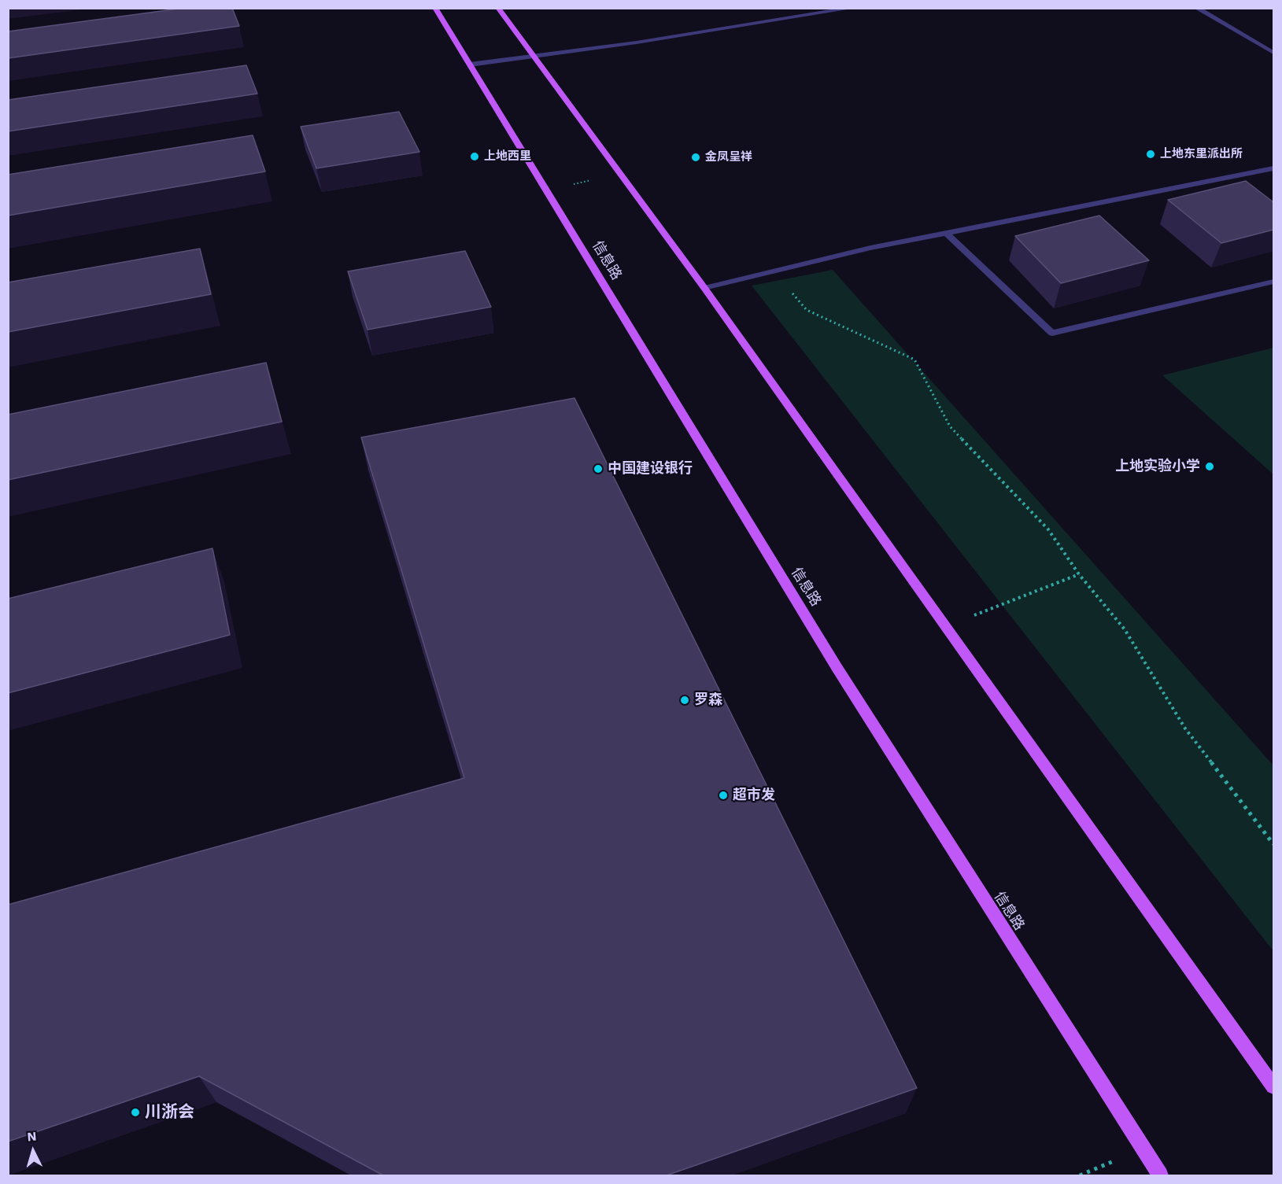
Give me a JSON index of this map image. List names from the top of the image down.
{
  "streets": {
    "main road": ["信息路"]
  },
  "places": [
    "上地东里派出所",
    "上地西里",
    "金凤呈祥",
    "上地实验小学",
    "中国建设银行",
    "罗森",
    "超市发",
    "川浙会"
  ],
  "north": "top"
}
